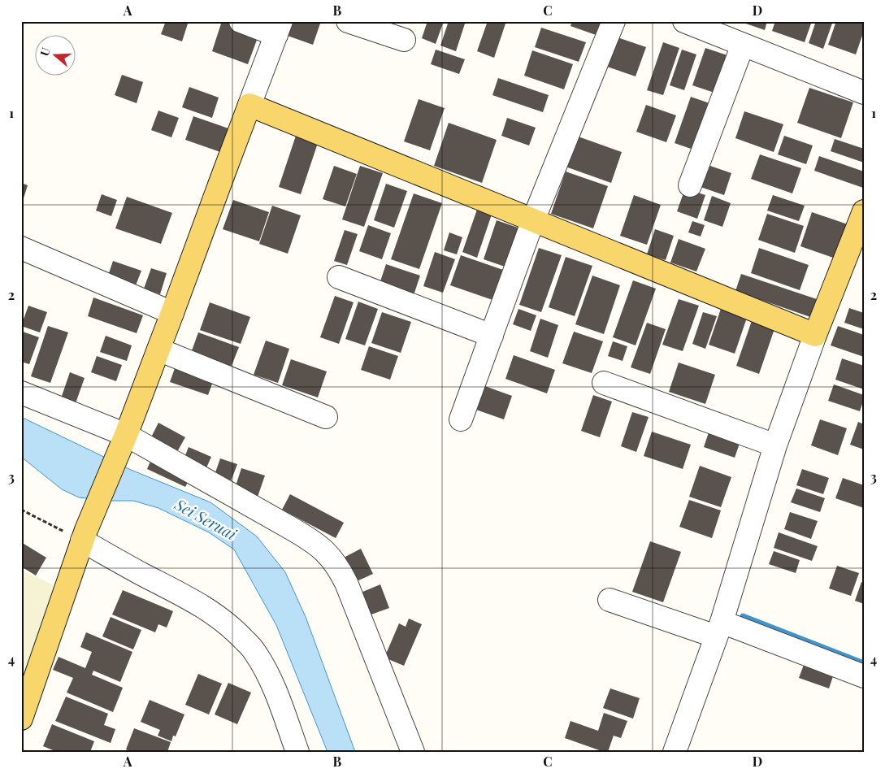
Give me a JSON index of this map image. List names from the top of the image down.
{
  "water": ["Sei Seruai"],
  "north": "left",
  "grid": {
    "columns": [
      "A",
      "B",
      "C",
      "D"
    ],
    "rows": [
      "1",
      "2",
      "3",
      "4"
    ]
  }
}
